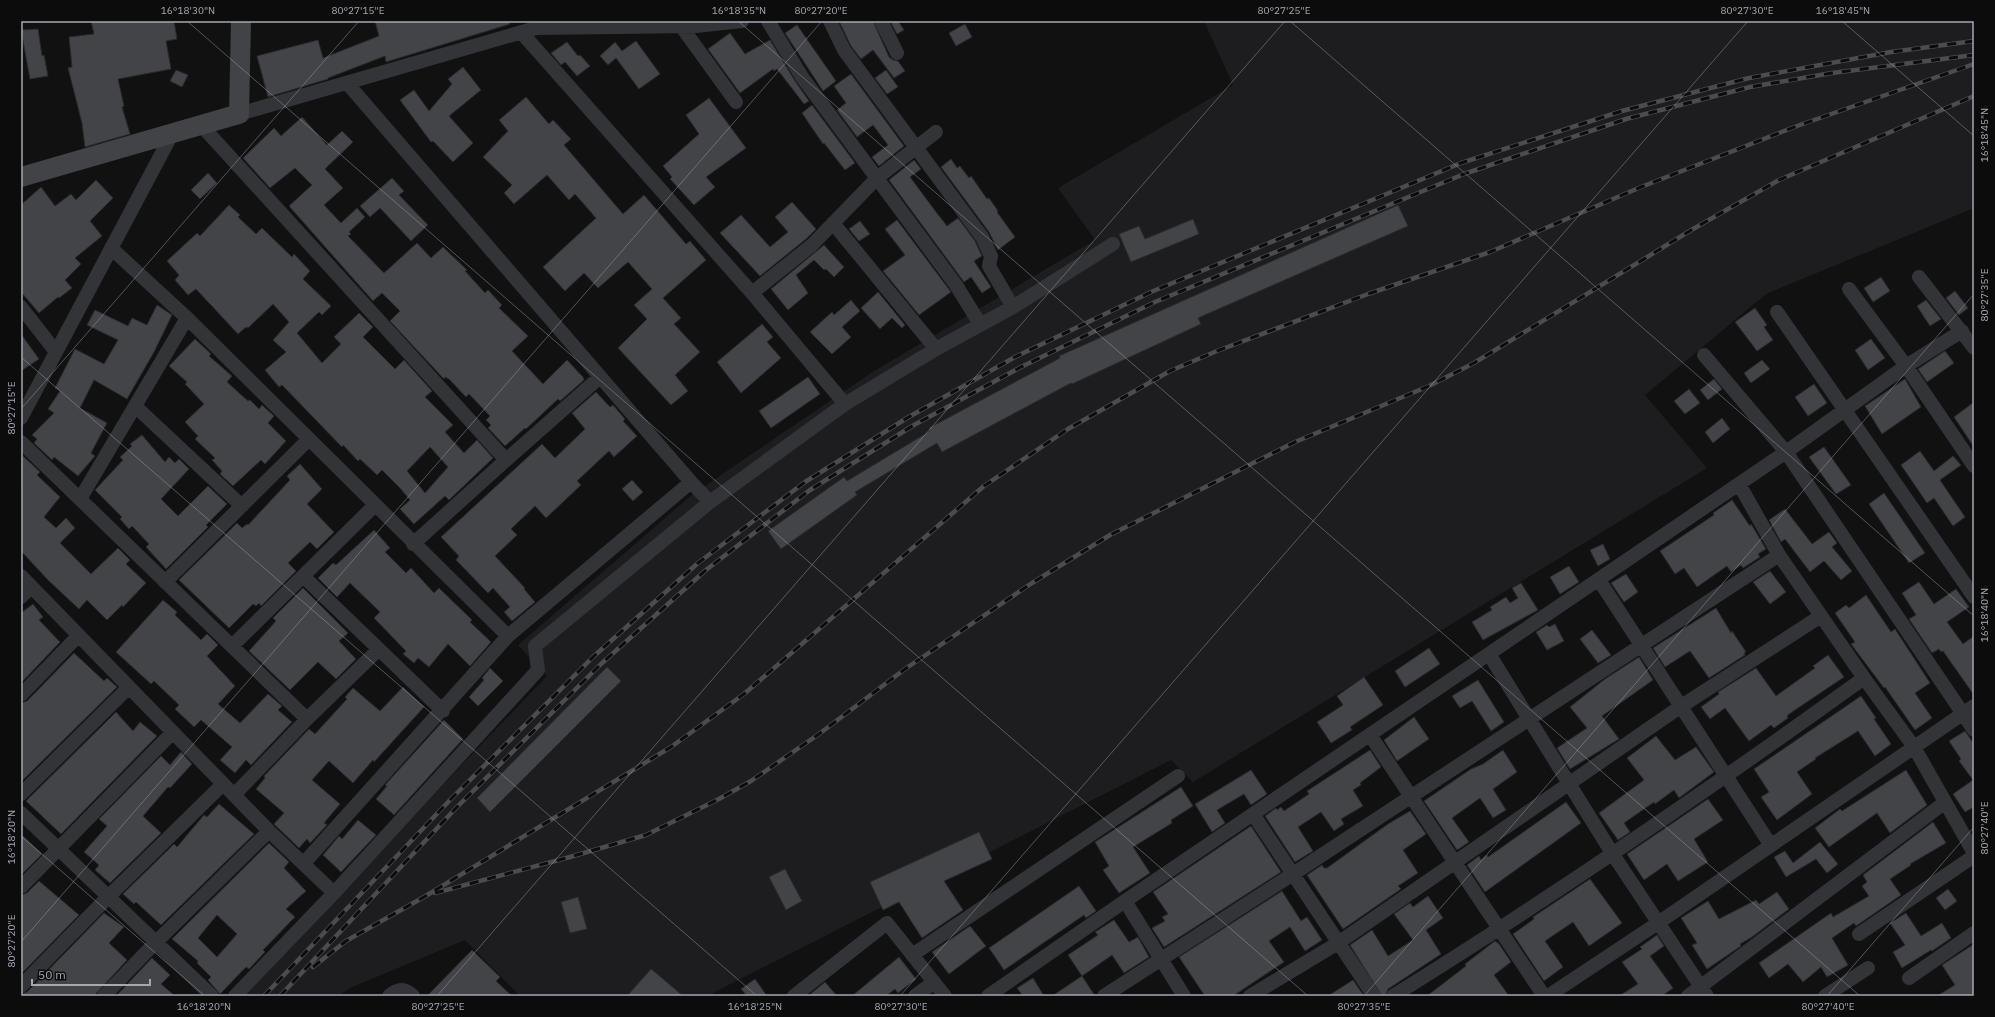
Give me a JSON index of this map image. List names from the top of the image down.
{
  "scale_bar": "50 m",
  "coordinates": [
    "16°18'30\"N",
    "80°27'15\"E",
    "16°18'35\"N",
    "80°27'20\"E",
    "80°27'25\"E",
    "80°27'30\"E",
    "16°18'45\"N",
    "80°27'35\"E",
    "16°18'40\"N",
    "80°27'40\"E",
    "16°18'20\"N",
    "16°18'25\"N"
  ]
}
